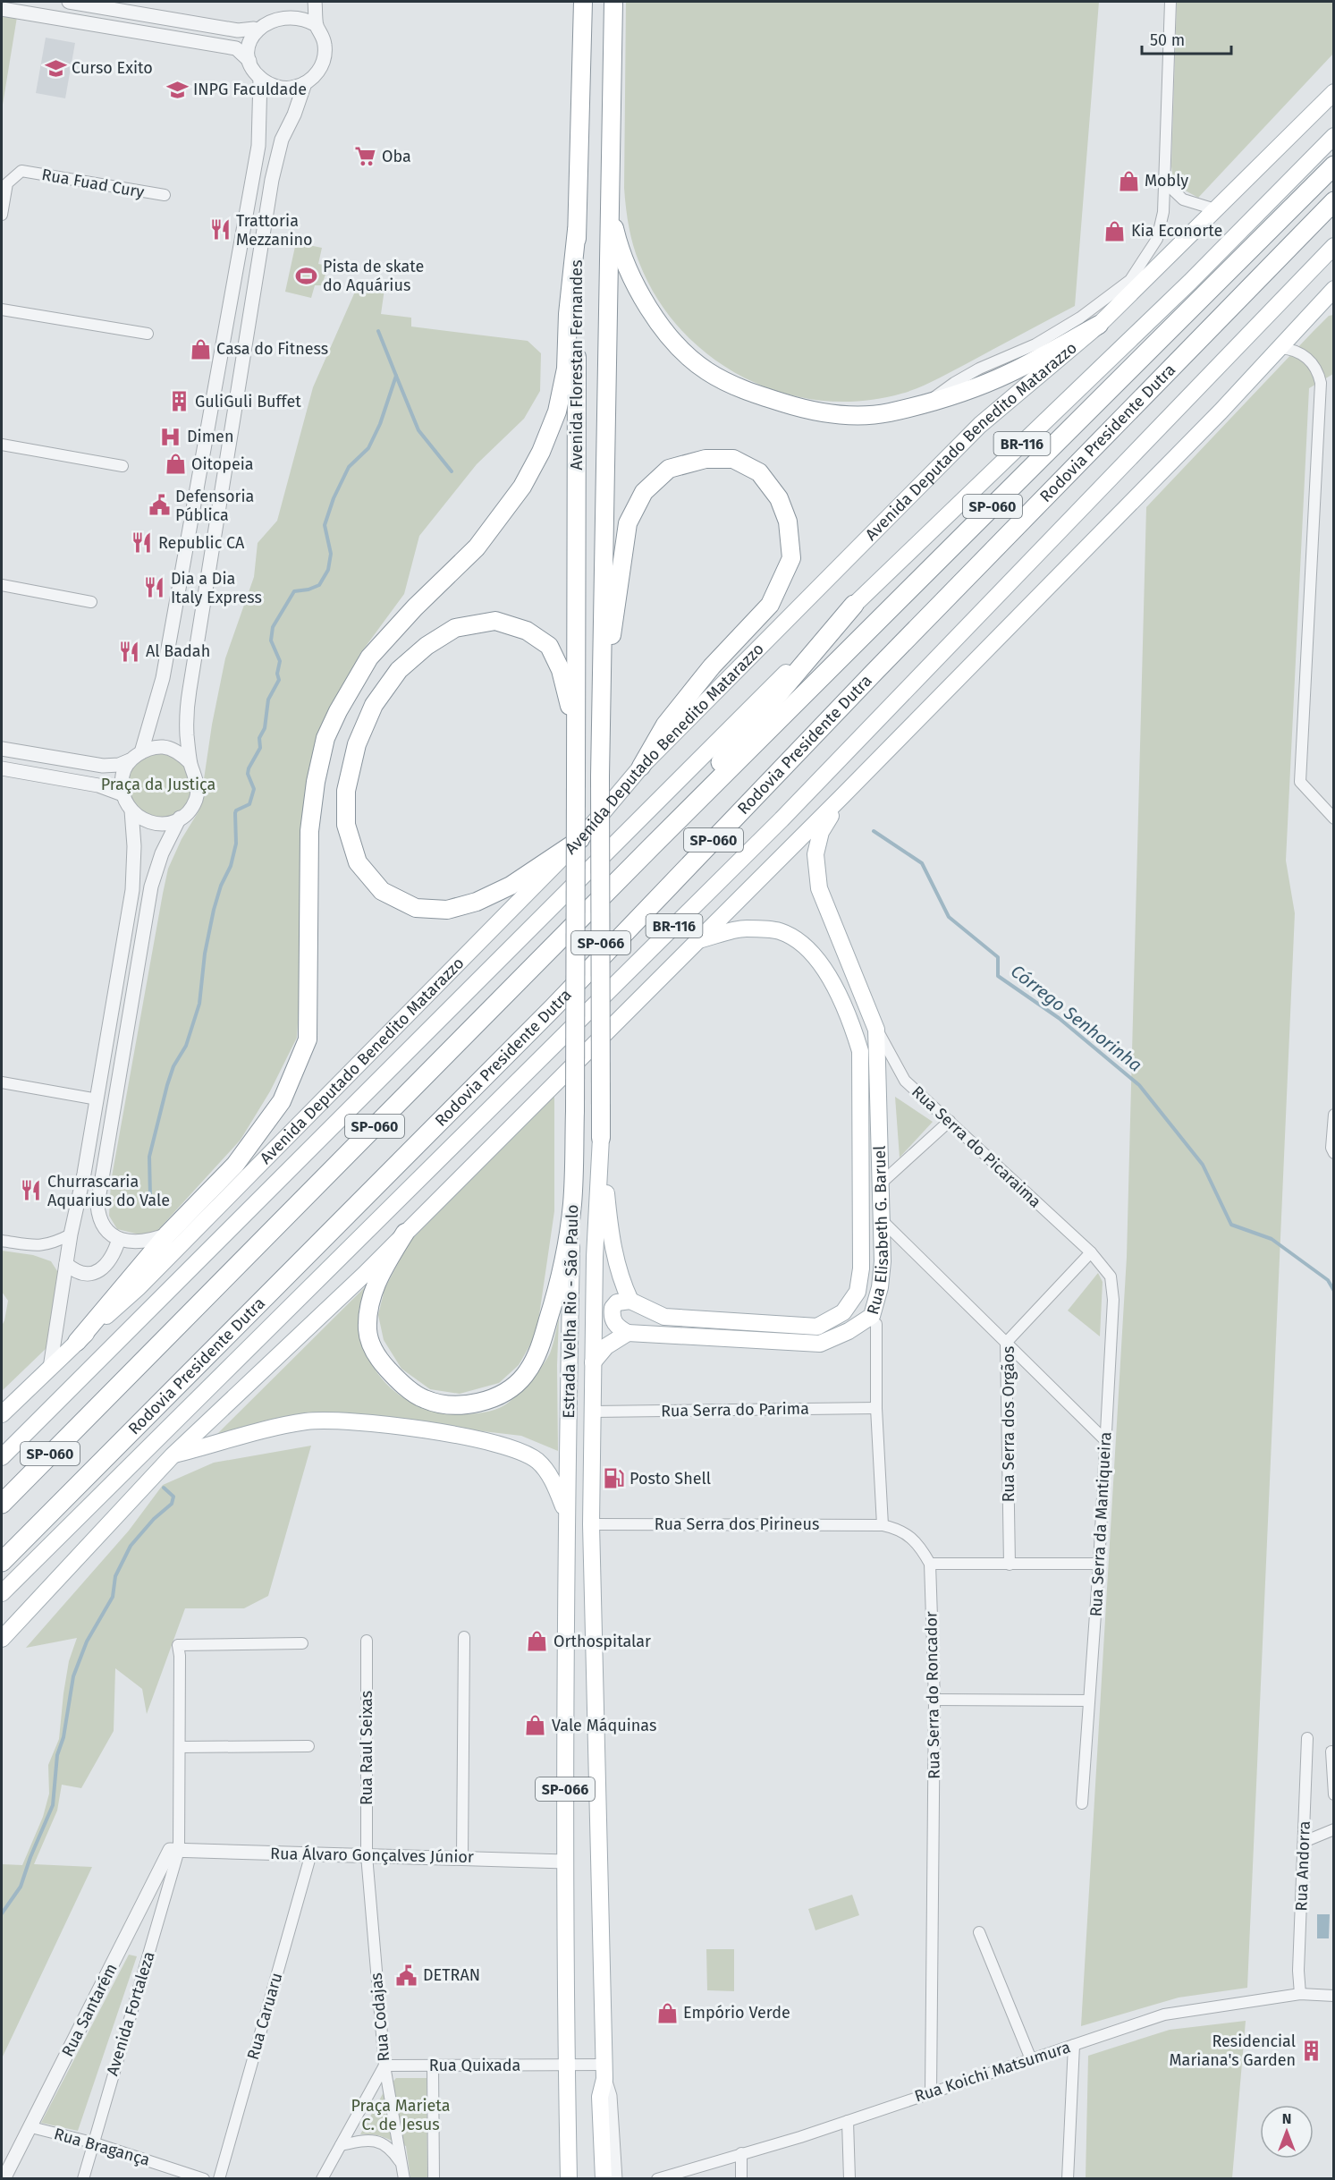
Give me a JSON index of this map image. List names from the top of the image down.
{
  "streets": {
    "highway": [
      "Avenida Florestan Fernandes",
      "Rodovia Presidente Dutra",
      "SP-060",
      "SP-066",
      "Estrada Velha Rio - São Paulo"
    ],
    "main road": ["Avenida Deputado Benedito Matarazzo", "BR-116", "Rua Elisabeth G. Baruel"],
    "street": [
      "Rua Fuad Cury",
      "Rua Serra do Picaraima",
      "Rua Serra do Parima",
      "Rua Serra dos Orgãos",
      "Rua Serra dos Pirineus",
      "Rua Serra da Mantiqueira",
      "Rua Serra do Roncador",
      "Rua Raul Seixas",
      "Rua Álvaro Gonçalves Júnior",
      "Rua Andorra",
      "Rua Santarém",
      "Avenida Fortaleza",
      "Rua Caruaru",
      "Rua Codajas",
      "Rua Quixada",
      "Rua Koichi Matsumura",
      "Rua Bragança"
    ]
  },
  "crossings": [
    ["Avenida Florestan Fernandes", "SP-066"],
    ["Avenida Florestan Fernandes", "Estrada Velha Rio - São Paulo"],
    ["SP-066", "Estrada Velha Rio - São Paulo"],
    ["SP-066", "Rua Serra do Parima"],
    ["SP-066", "Rua Serra dos Pirineus"],
    ["SP-066", "Rua Álvaro Gonçalves Júnior"],
    ["SP-066", "Rua Quixada"],
    ["Rua Serra do Picaraima", "Rua Elisabeth G. Baruel"],
    ["Rua Serra do Picaraima", "Rua Serra dos Orgãos"],
    ["Rua Serra do Picaraima", "Rua Serra da Mantiqueira"],
    ["Rua Serra dos Orgãos", "Rua Serra da Mantiqueira"],
    ["Rua Serra do Roncador", "Rua Koichi Matsumura"],
    ["Rua Raul Seixas", "Rua Álvaro Gonçalves Júnior"],
    ["Rua Raul Seixas", "Rua Codajas"],
    ["Rua Álvaro Gonçalves Júnior", "Rua Santarém"],
    ["Rua Álvaro Gonçalves Júnior", "Avenida Fortaleza"],
    ["Rua Álvaro Gonçalves Júnior", "Rua Caruaru"],
    ["Rua Álvaro Gonçalves Júnior", "Rua Codajas"],
    ["Rua Andorra", "Rua Koichi Matsumura"],
    ["Rua Santarém", "Avenida Fortaleza"],
    ["Rua Santarém", "Rua Bragança"],
    ["Avenida Fortaleza", "Rua Bragança"],
    ["Rua Codajas", "Rua Quixada"]
  ],
  "water": ["Córrego Senhorinha"],
  "parks": ["Praça da Justiça", "Praça Marieta C. de Jesus"],
  "places": {
    "school or university": ["Curso Exito", "INPG Faculdade"],
    "supermarket": ["Oba"],
    "shop": [
      "Mobly",
      "Kia Econorte",
      "Casa do Fitness",
      "Oitopeia",
      "Orthospitalar",
      "Vale Máquinas",
      "Empório Verde"
    ],
    "restaurant": [
      "Trattoria Mezzanino",
      "Republic CA",
      "Dia a Dia Italy Express",
      "Al Badah",
      "Churrascaria Aquarius do Vale"
    ],
    "sports": ["Pista de skate do Aquárius"],
    "building": ["GuliGuli Buffet", "Residencial Mariana's Garden"],
    "hospital": ["Dimen"],
    "public building": ["Defensoria Pública", "DETRAN"],
    "fuel station": ["Posto Shell"]
  },
  "scale_bar": "50 m",
  "north": "top"
}
